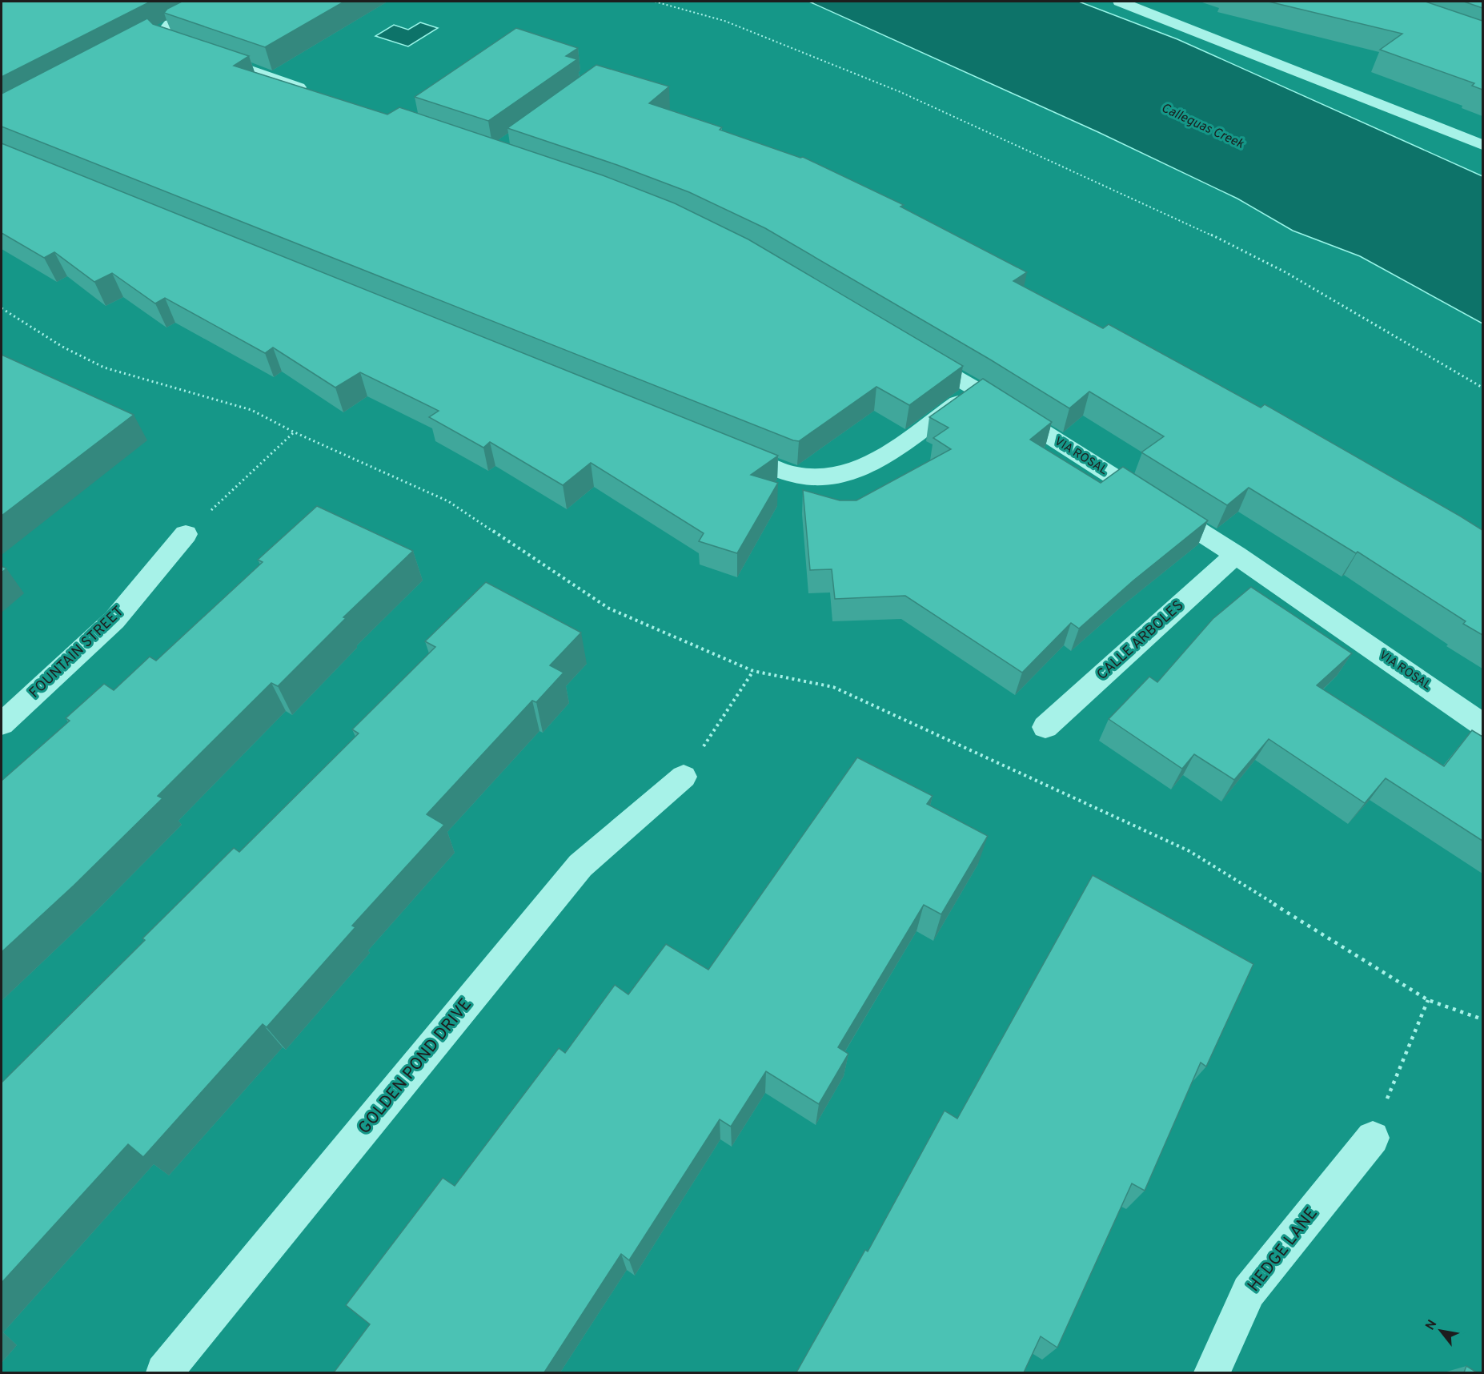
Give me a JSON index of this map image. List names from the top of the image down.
{
  "streets": {
    "street": [
      "VIA ROSAL",
      "CALLE ARBOLES",
      "FOUNTAIN STREET",
      "GOLDEN POND DRIVE",
      "HEDGE LANE"
    ]
  },
  "crossings": [
    ["VIA ROSAL", "CALLE ARBOLES"]
  ],
  "water": ["Calleguas Creek"],
  "north": "top left"
}
